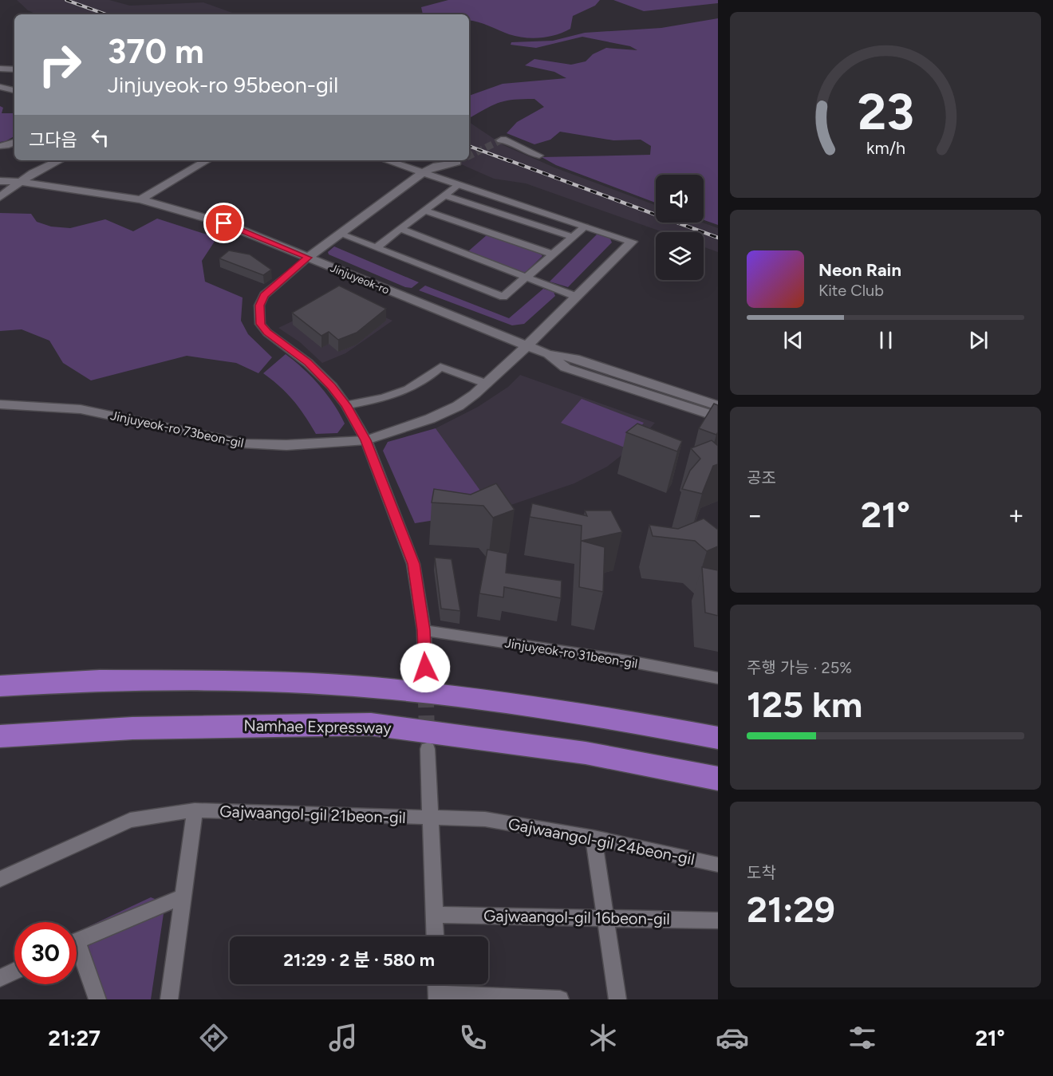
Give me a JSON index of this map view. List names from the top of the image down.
{
  "streets": {
    "highway": ["Namhae Expressway"],
    "street": [
      "Jinjuyeok-ro",
      "Jinjuyeok-ro 73beon-gil",
      "Jinjuyeok-ro 31beon-gil",
      "Gajwaangol-gil 21beon-gil",
      "Gajwaangol-gil 24beon-gil",
      "Gajwaangol-gil 16beon-gil"
    ]
  },
  "crossings": [
    ["Jinjuyeok-ro", "Jinjuyeok-ro 73beon-gil"],
    ["Gajwaangol-gil 21beon-gil", "Gajwaangol-gil 24beon-gil"]
  ],
  "page": {
    "turn": ["370 m", "Jinjuyeok-ro 95beon-gil"],
    "then": "그다음",
    "song": ["Neon Rain", "Kite Club"],
    "tile": [
      "공조",
      ["주행 가능 · 25%", "125 km"],
      ["도착", "21:29"]
    ],
    "heat": ["−", "21°", "+"],
    "limit": "30",
    "trip": "21:29 · 2 분 · 580 m",
    "tabs": ["21:27", "21°"],
    "gauge": ["23", "km/h"]
  }
}
